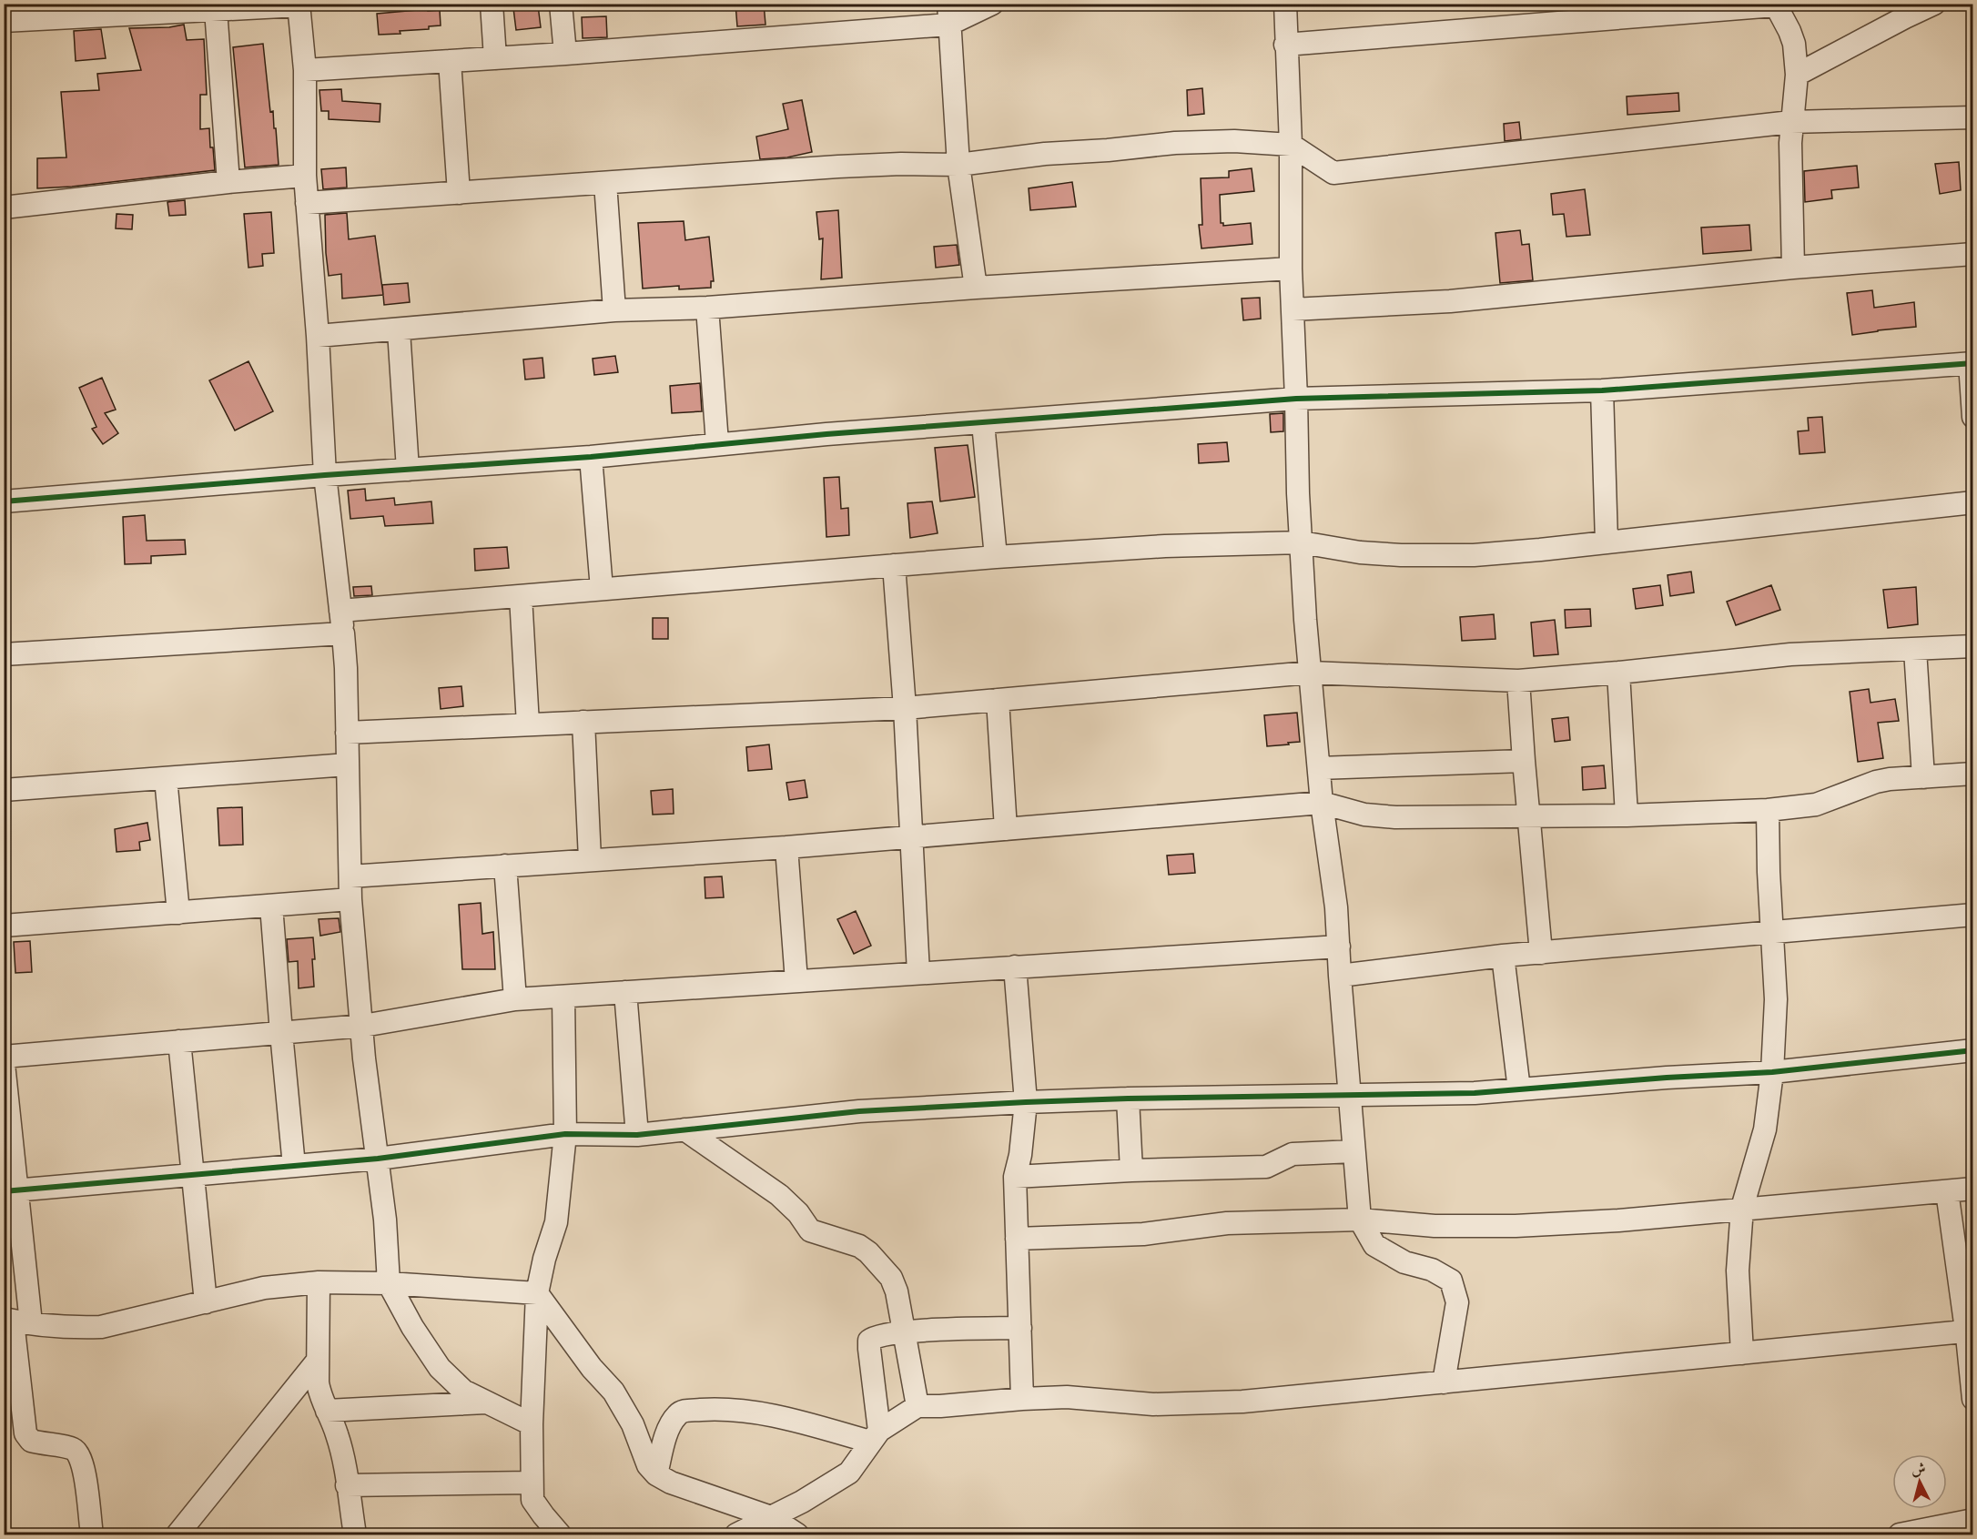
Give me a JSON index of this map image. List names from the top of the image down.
{
  "north": "top"
}
